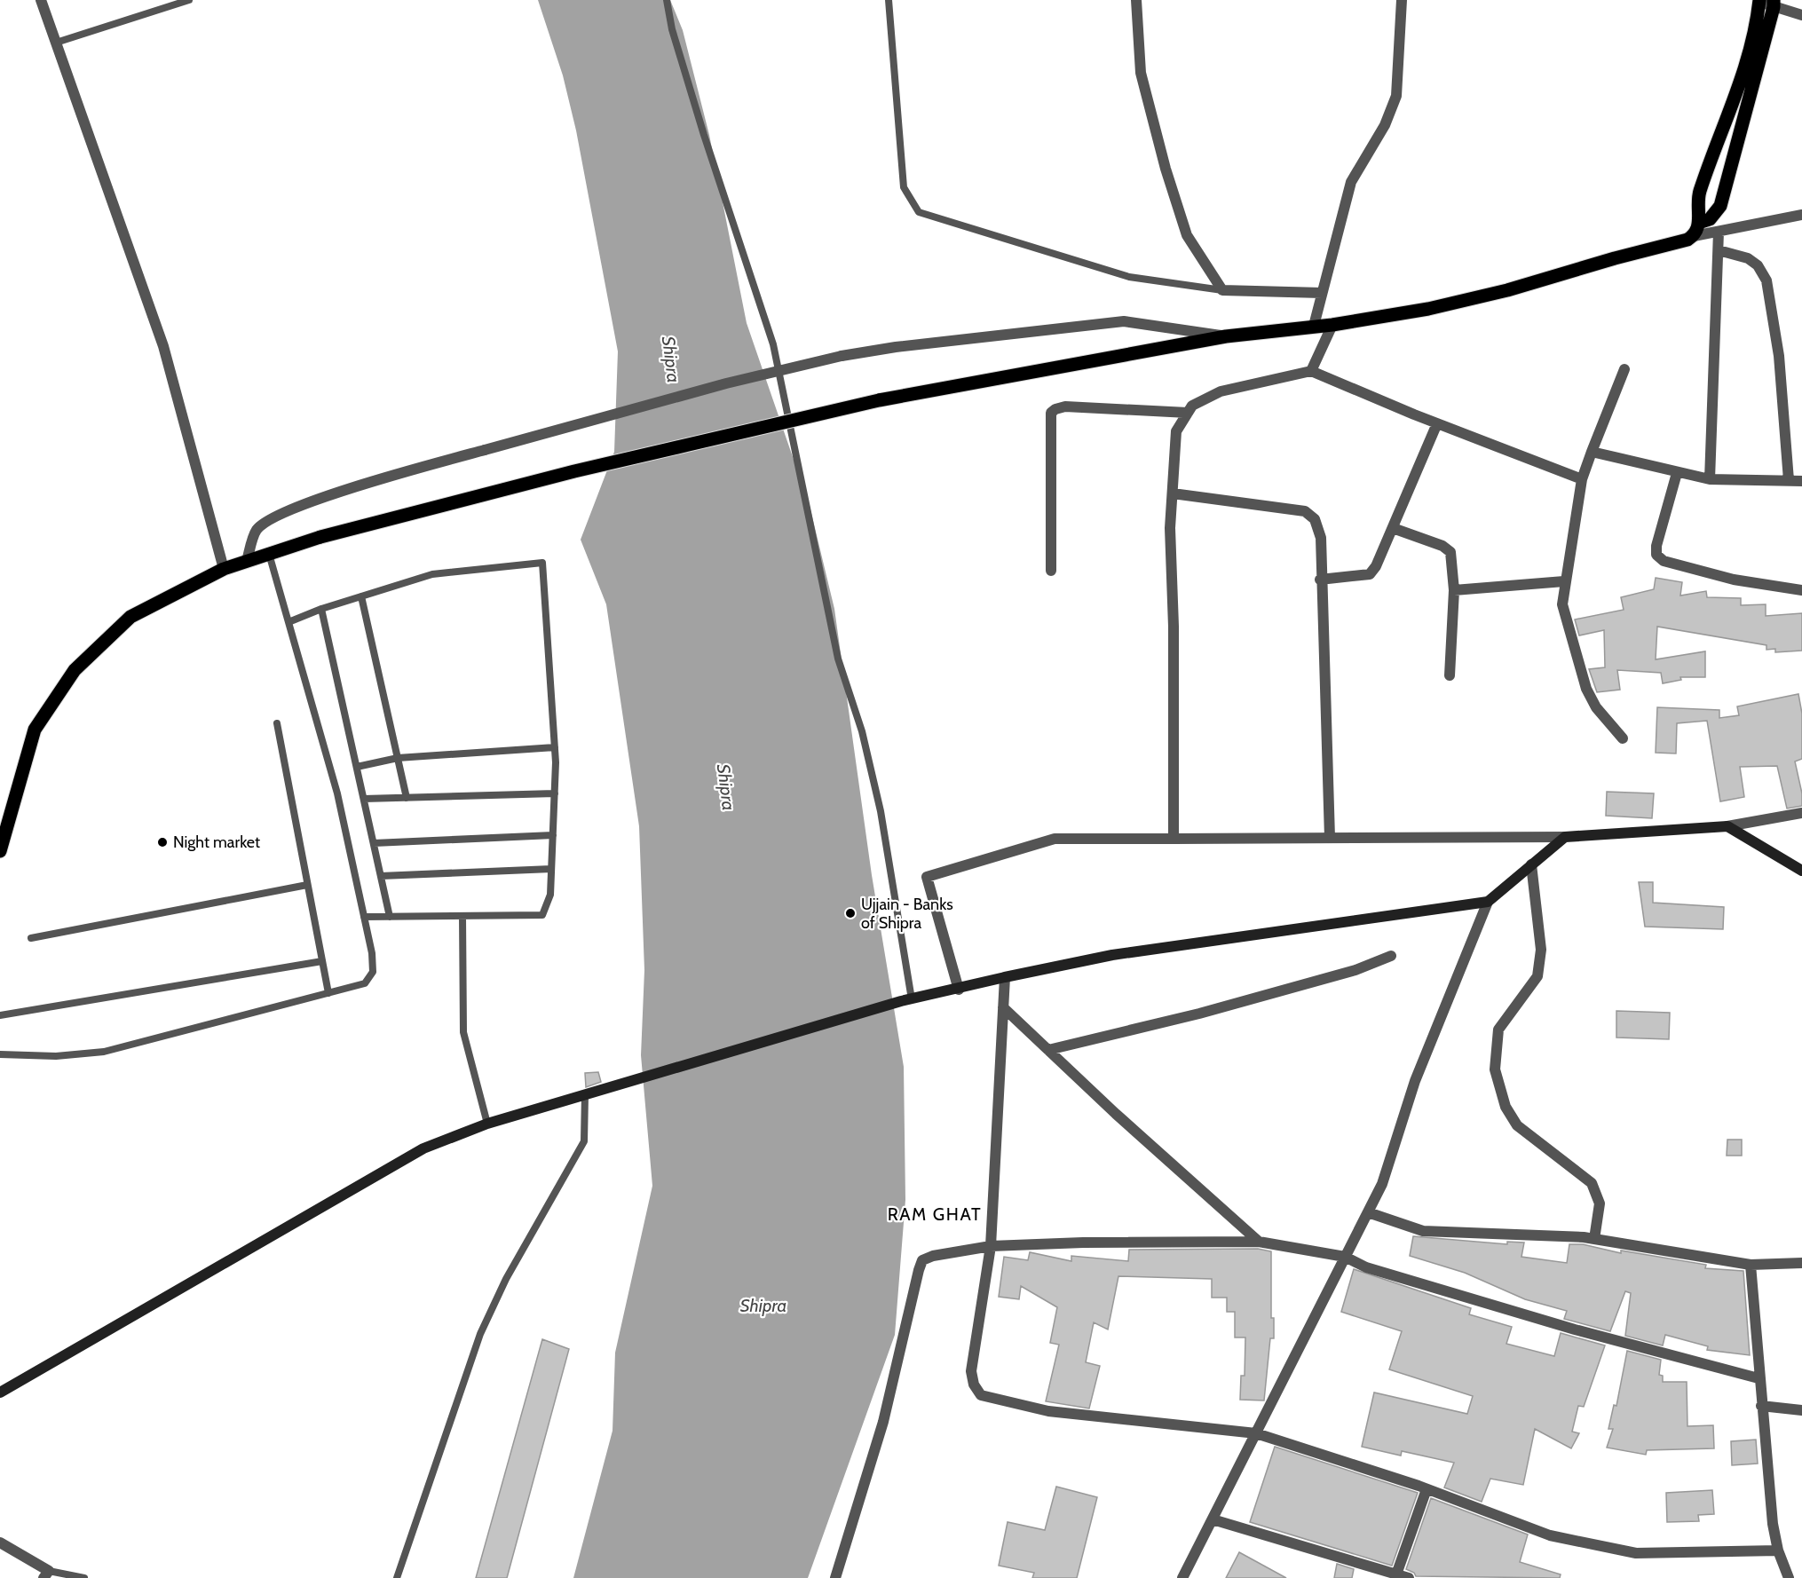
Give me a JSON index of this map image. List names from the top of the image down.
{
  "districts": ["RAM GHAT"],
  "water": ["Shipra"],
  "places": ["Night market", "Ujjain - Banks of Shipra"]
}
